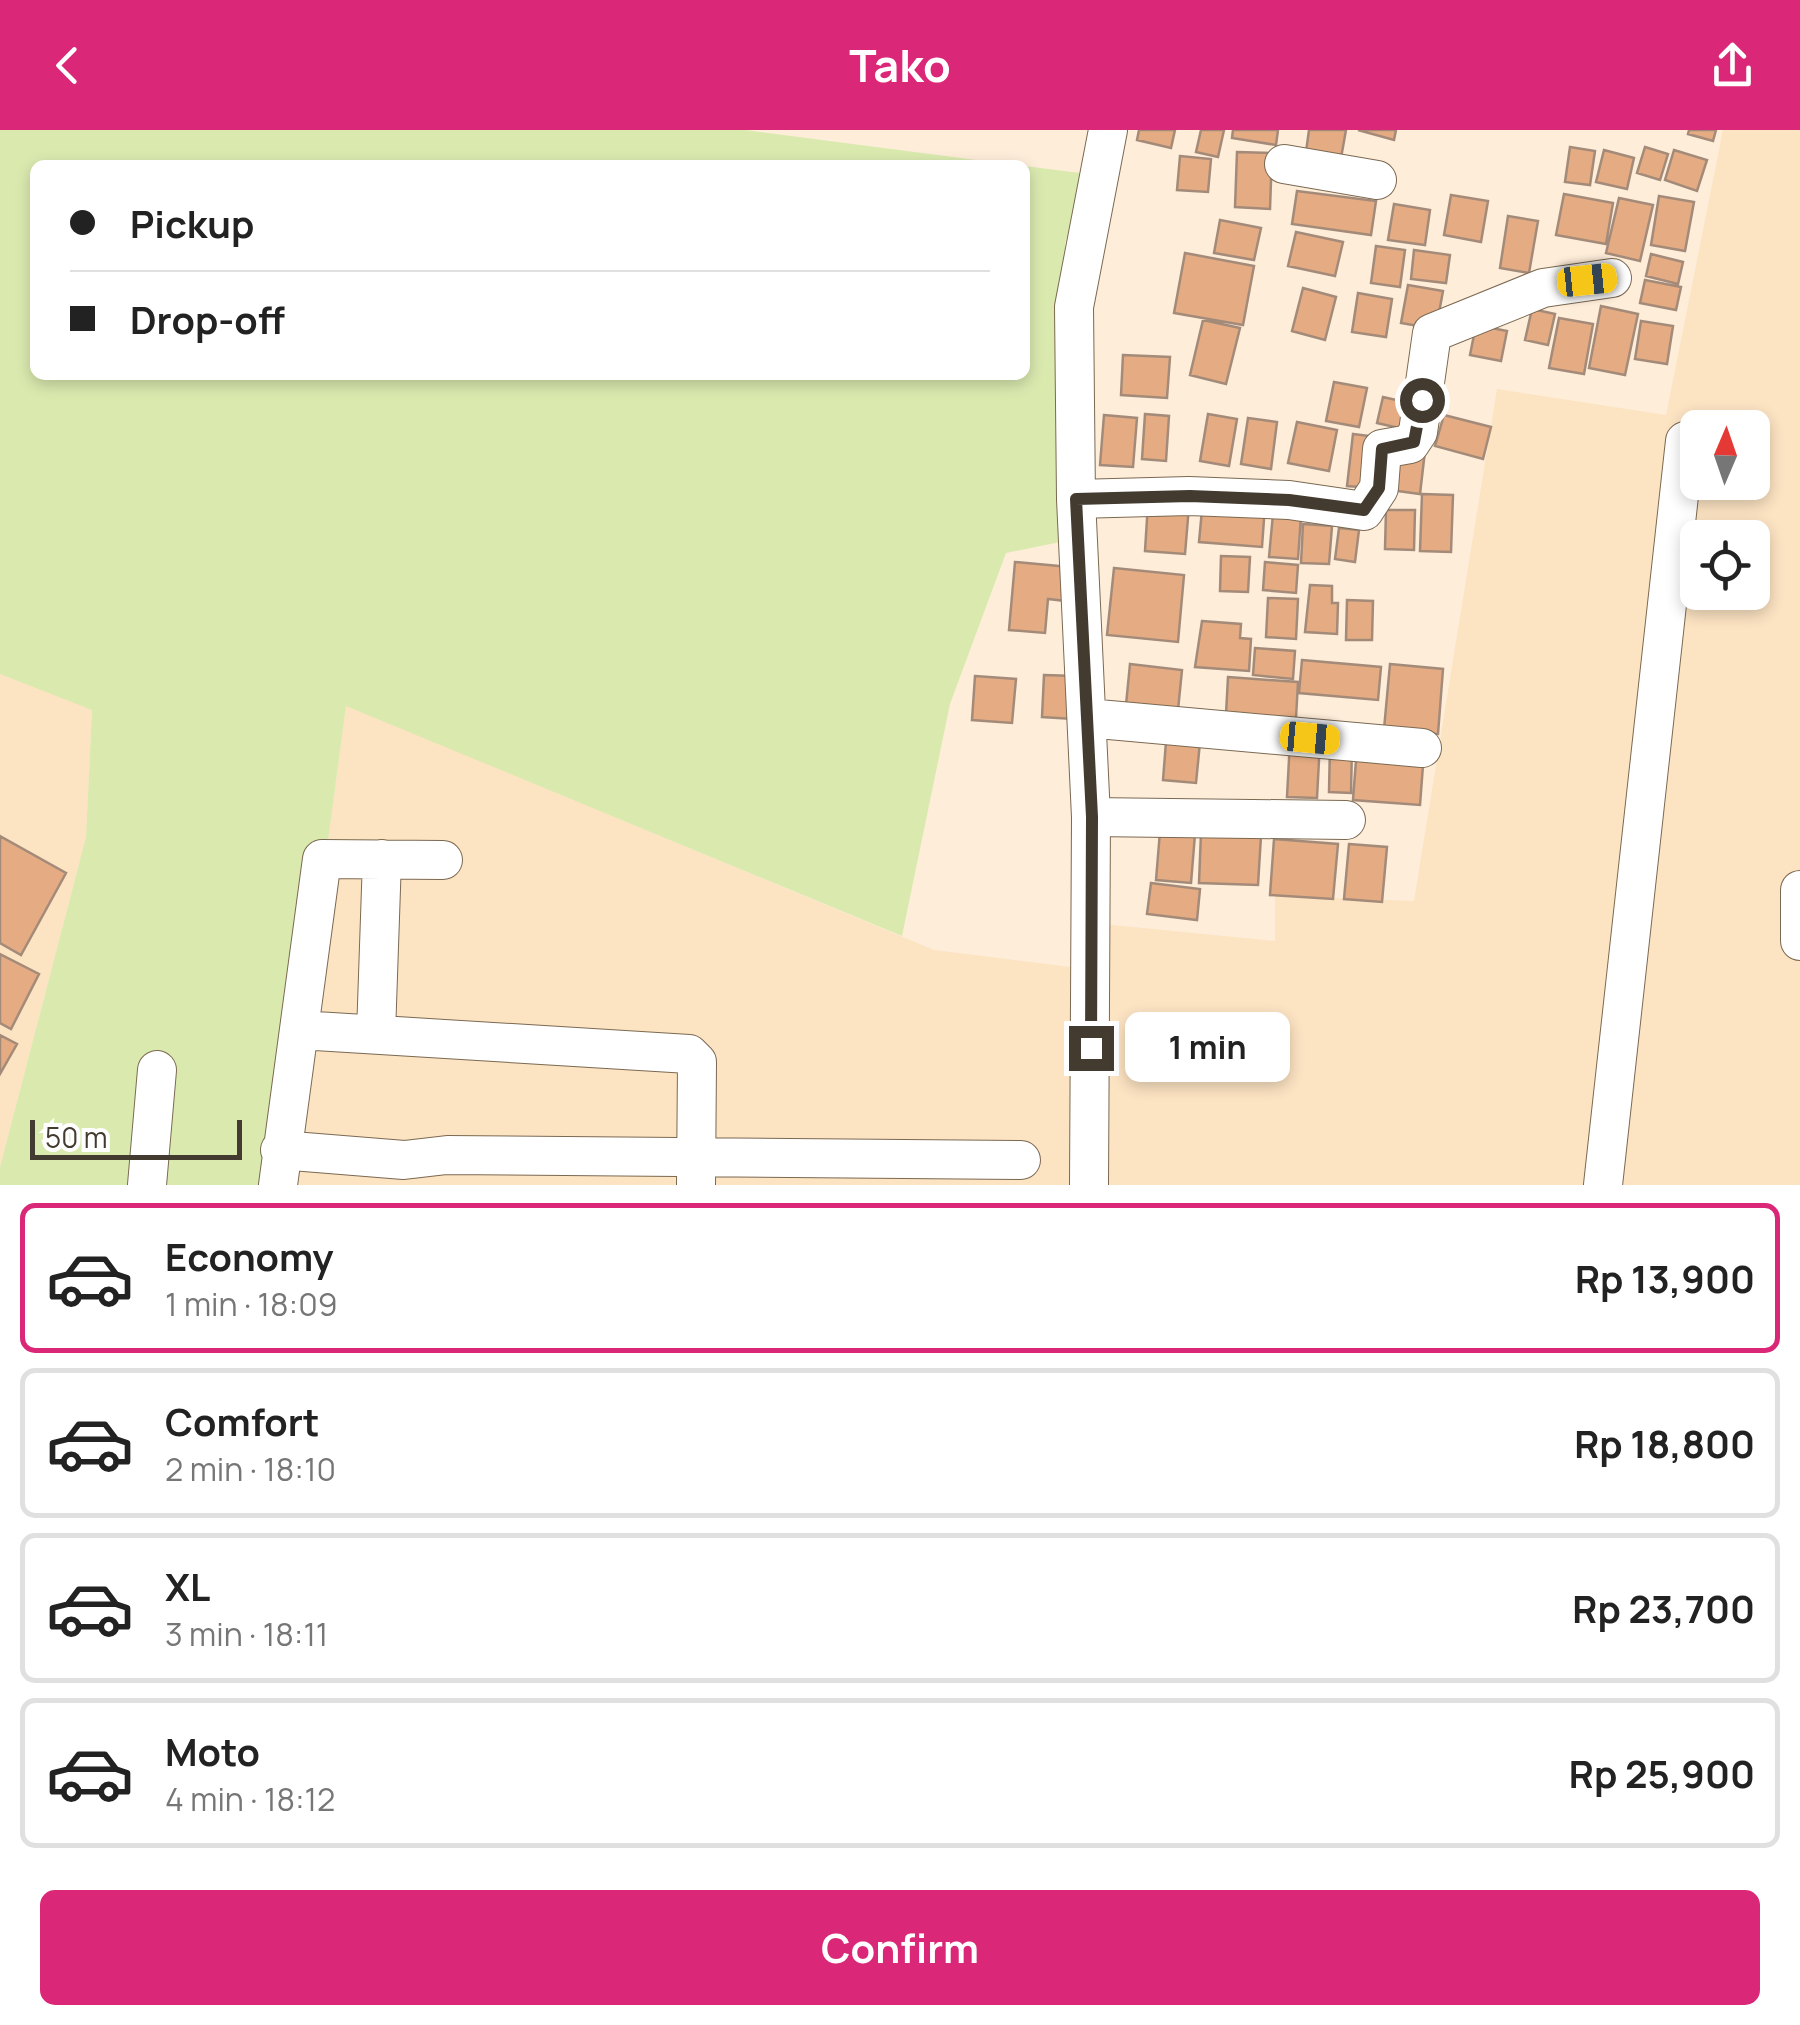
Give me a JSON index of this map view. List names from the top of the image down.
{
  "scale_bar": "50 m",
  "north": "top",
  "page": {
    "header": "Tako",
    "banner": ["Pickup", "Drop-off"],
    "bubble": "1 min",
    "scale": "50 m",
    "list": [
      {
        "name": "Economy",
        "note": "1 min · 18:09",
        "value": "Rp 13,900"
      },
      {
        "name": "Comfort",
        "note": "2 min · 18:10",
        "value": "Rp 18,800"
      },
      {
        "name": "XL",
        "note": "3 min · 18:11",
        "value": "Rp 23,700"
      },
      {
        "name": "Moto",
        "note": "4 min · 18:12",
        "value": "Rp 25,900"
      }
    ],
    "buttons": "Confirm"
  }
}
